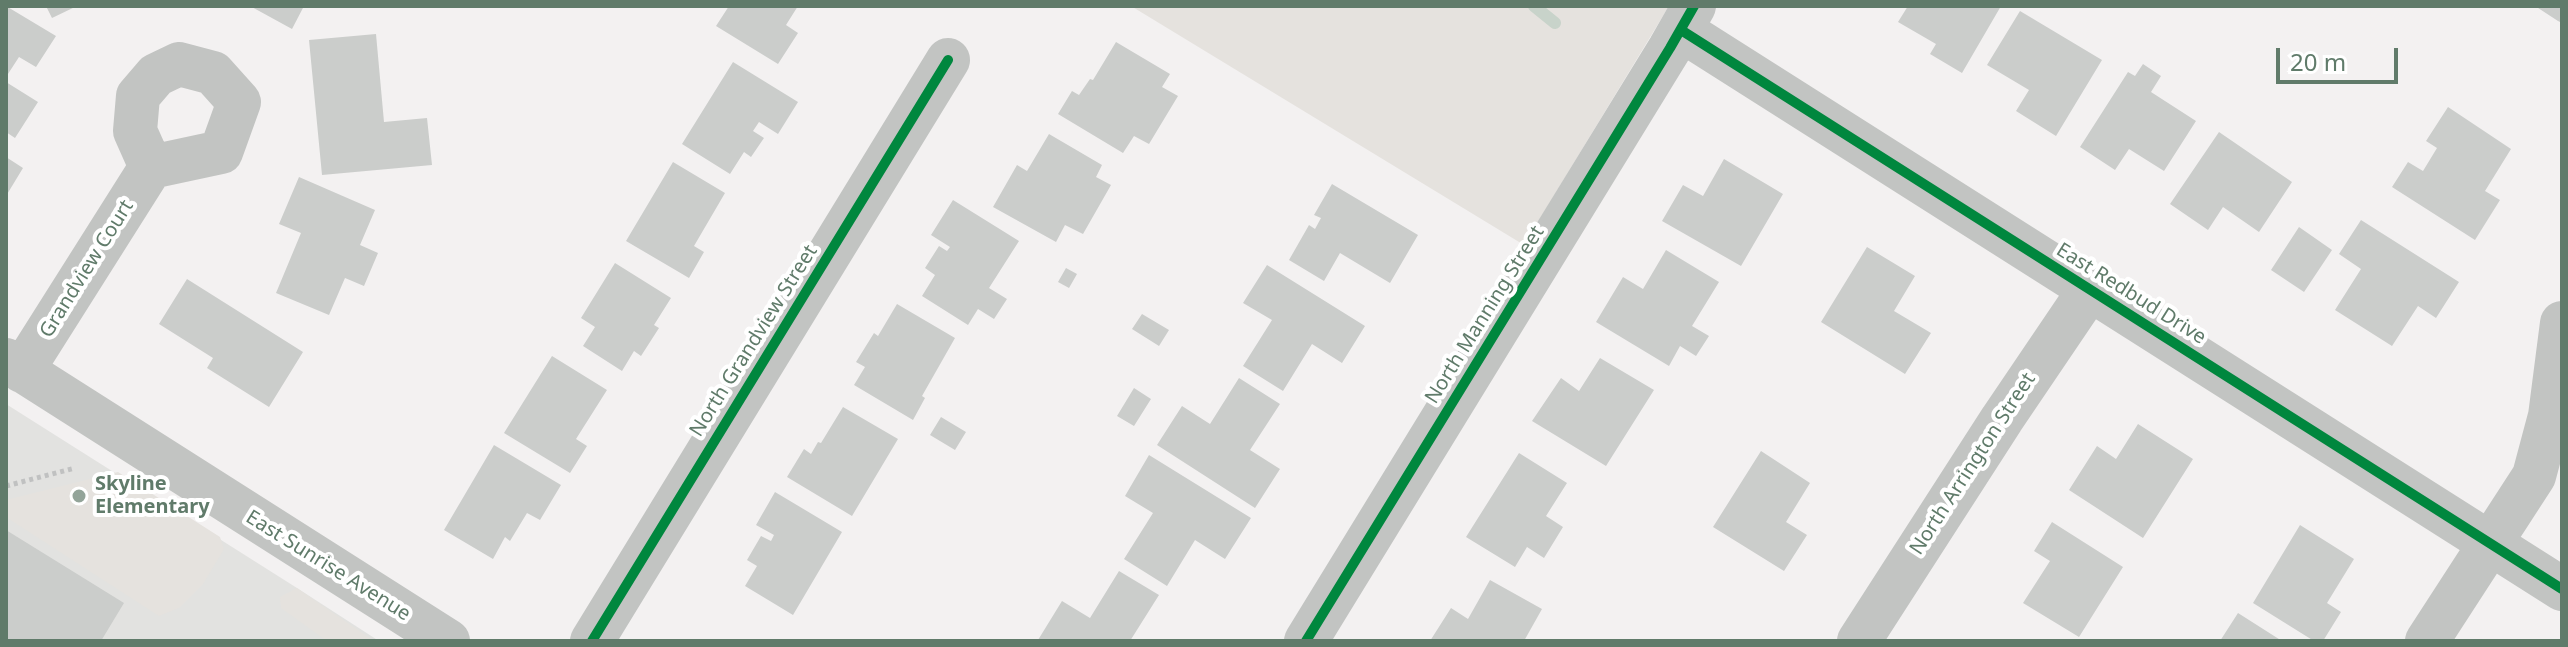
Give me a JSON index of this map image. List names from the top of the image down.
{
  "streets": {
    "street": [
      "Grandview Court",
      "East Redbud Drive",
      "North Manning Street",
      "North Grandview Street",
      "North Arrington Street",
      "East Sunrise Avenue"
    ]
  },
  "crossings": [
    ["Grandview Court", "East Sunrise Avenue"],
    ["East Redbud Drive", "North Manning Street"],
    ["East Redbud Drive", "North Arrington Street"]
  ],
  "places": ["Skyline Elementary"],
  "scale_bar": "20 m"
}
